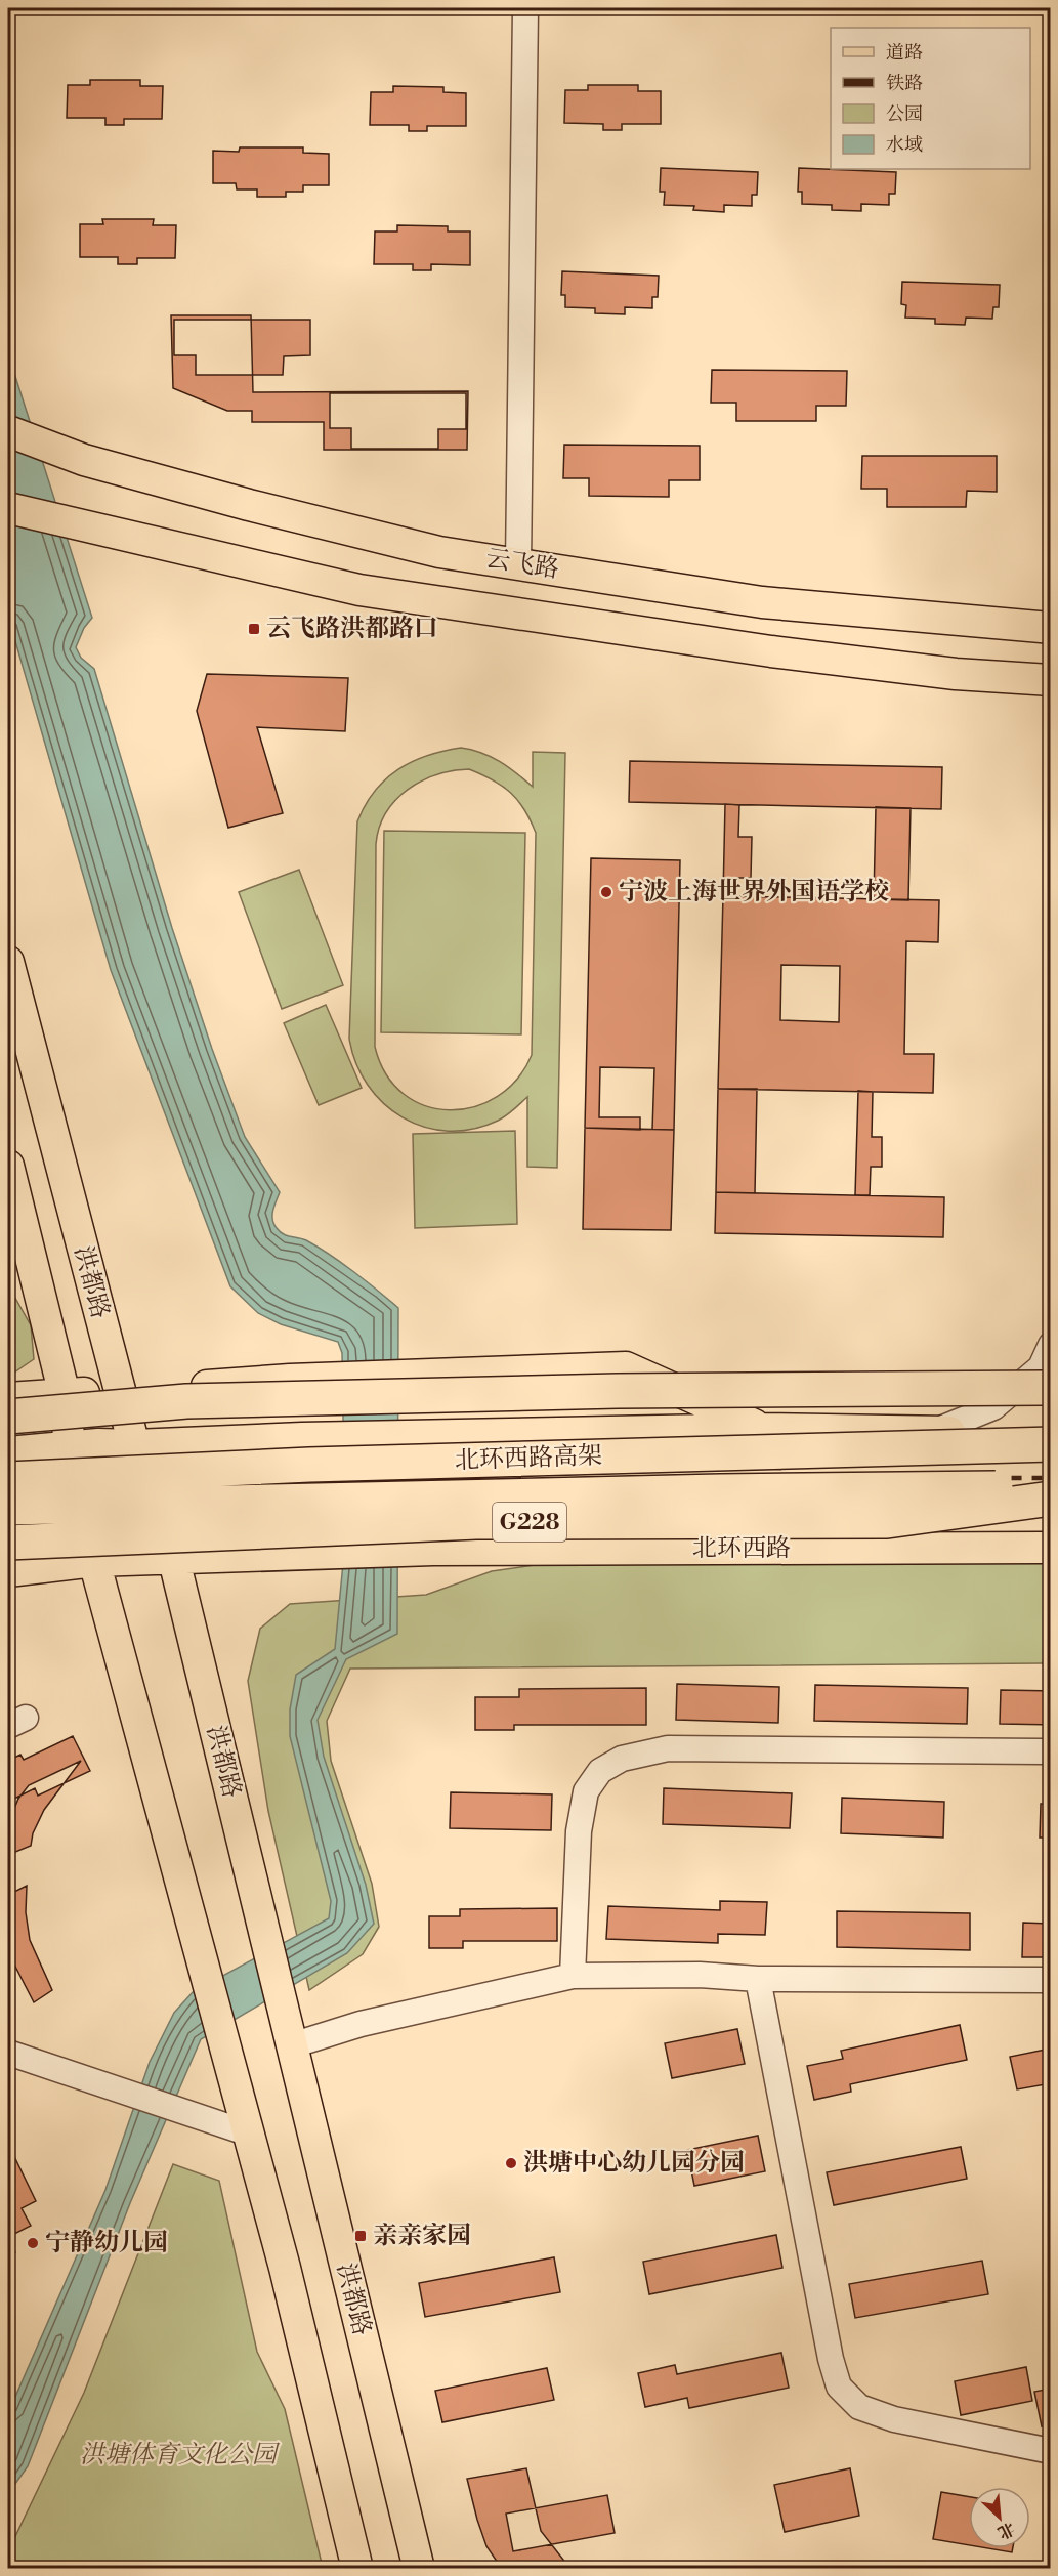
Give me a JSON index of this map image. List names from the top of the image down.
{
  "streets": {
    "highway": ["北环西路高架", "G228"],
    "main road": ["云飞路", "洪都路", "北环西路"]
  },
  "crossings": [
    ["洪都路", "北环西路"]
  ],
  "parks": ["洪塘体育文化公园"],
  "places": {
    "transit": ["云飞路洪都路口", "亲亲家园"],
    "other": ["宁波上海世界外国语学校", "洪塘中心幼儿园分园", "宁静幼儿园"]
  },
  "legend": [
    "道路",
    "铁路",
    "公园",
    "水域"
  ],
  "north": "bottom right"
}
